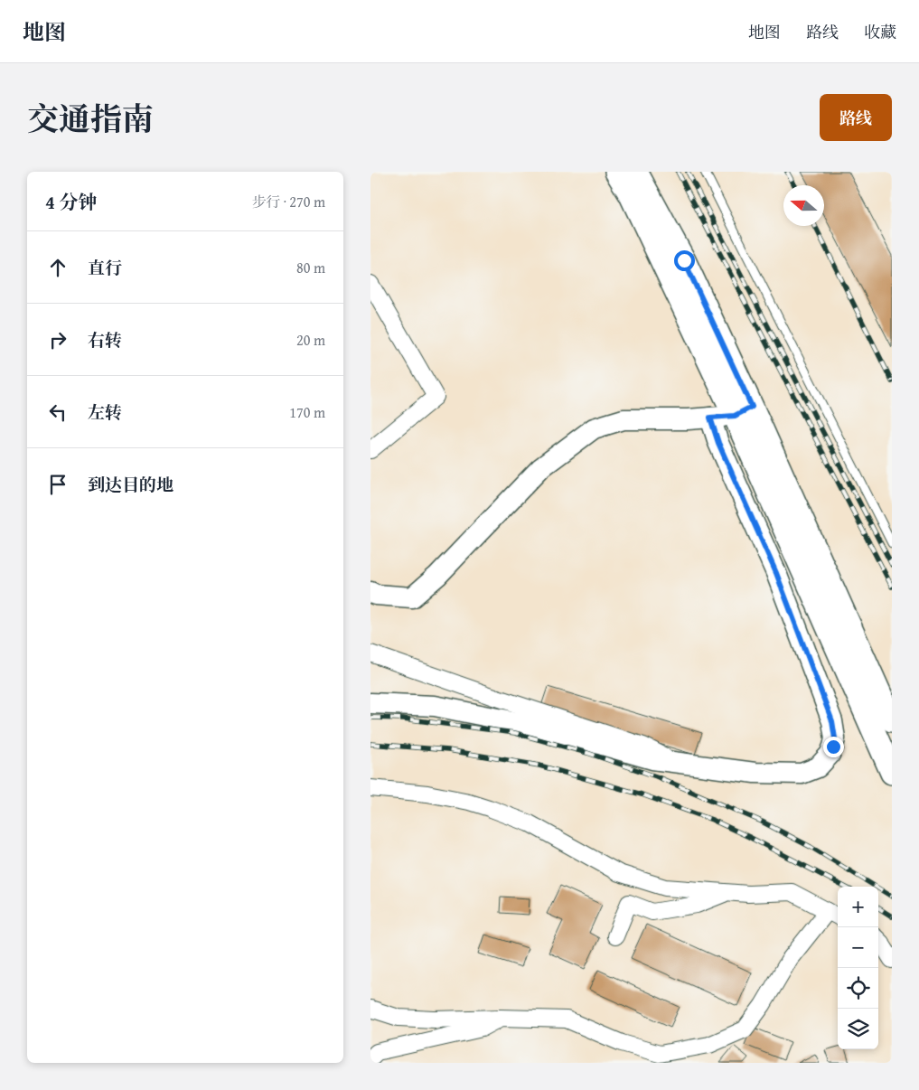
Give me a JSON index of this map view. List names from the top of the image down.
{
  "north": "left",
  "page": {
    "header": "地图",
    "nav": ["地图", "路线", "收藏"],
    "title": "交通指南",
    "buttons": "路线",
    "heading": ["4 分钟", "步行 · 270 m"],
    "list": [
      ["直行", "80 m"],
      ["右转", "20 m"],
      ["左转", "170 m"],
      "到达目的地"
    ],
    "map_buttons": ["+", "−"]
  }
}
